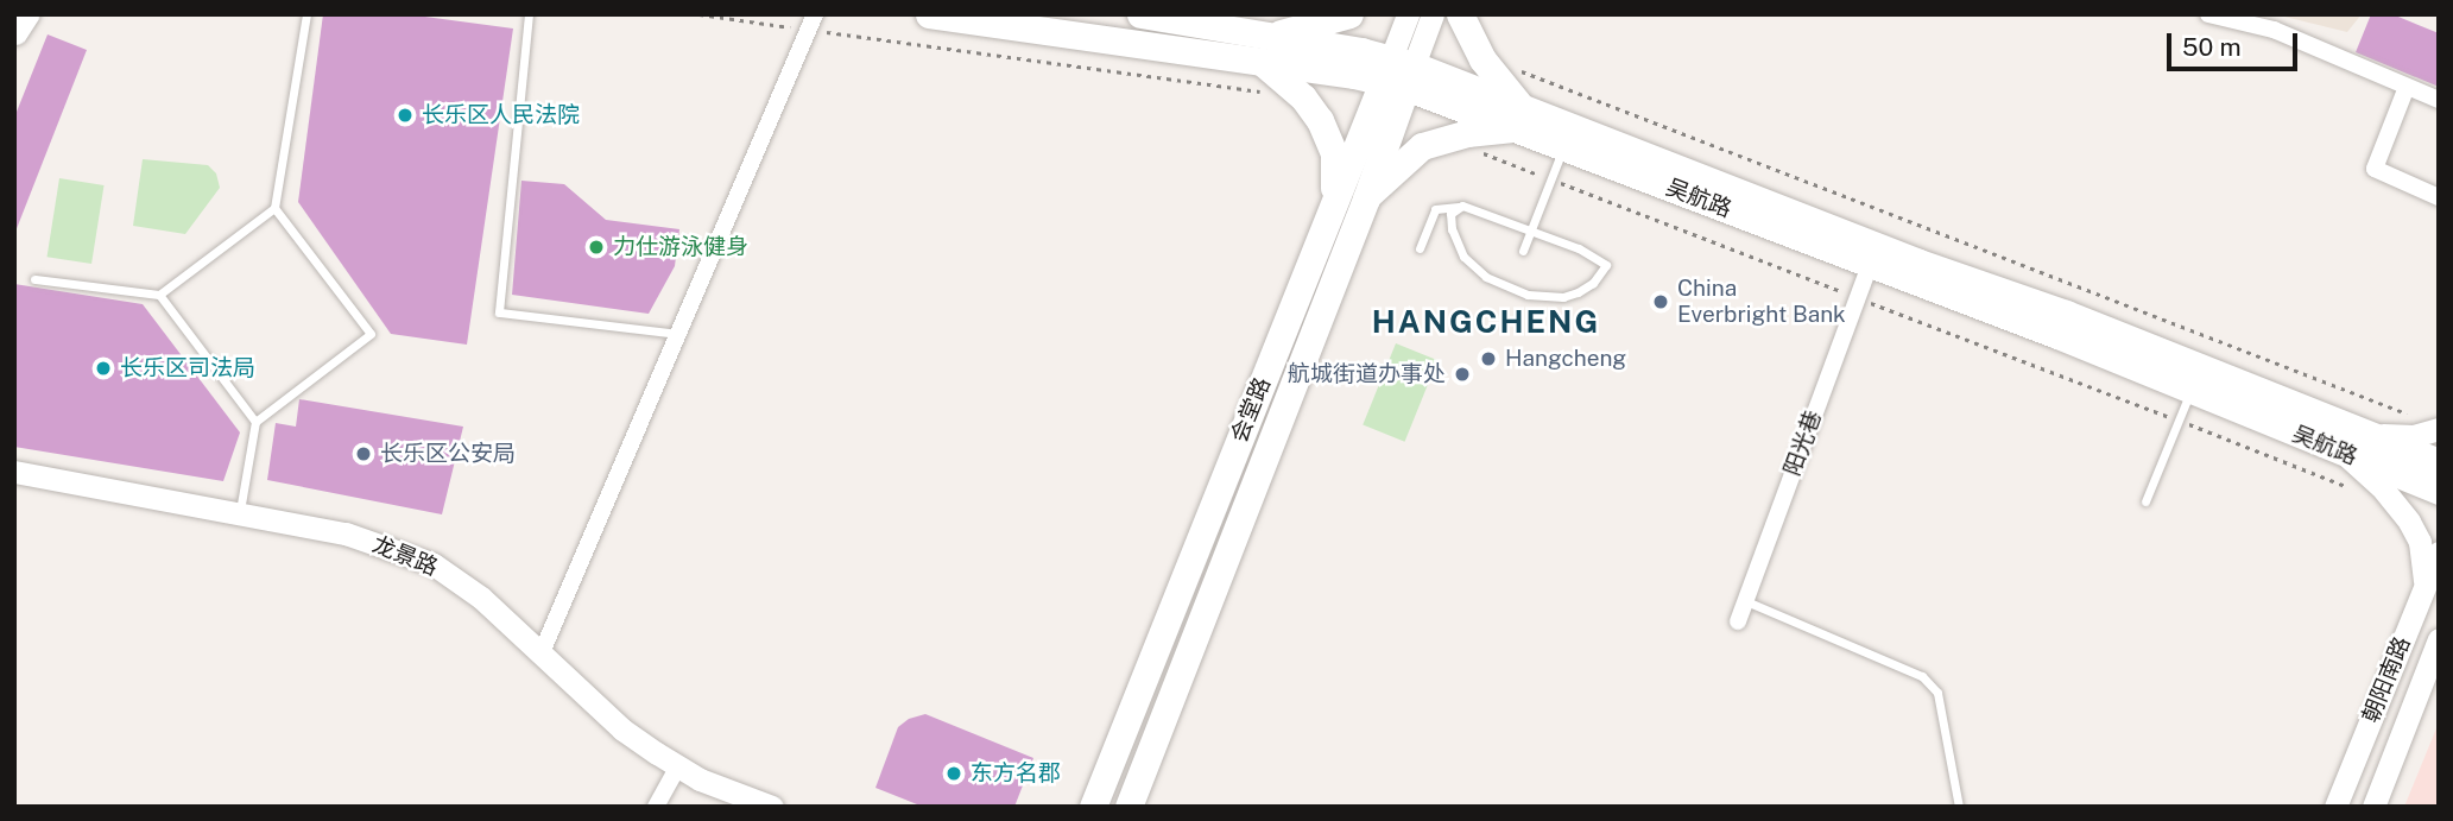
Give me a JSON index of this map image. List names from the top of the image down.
{
  "streets": {
    "main road": ["吴航路", "会堂路"],
    "street": ["阳光巷", "龙景路", "朝阳南路"]
  },
  "crossings": [
    ["吴航路", "会堂路"],
    ["吴航路", "阳光巷"]
  ],
  "districts": ["HANGCHENG"],
  "places": [
    "长乐区人民法院",
    "力仕游泳健身",
    "China Everbright Bank",
    "Hangcheng",
    "长乐区司法局",
    "航城街道办事处",
    "长乐区公安局",
    "东方名郡"
  ],
  "scale_bar": "50 m"
}
